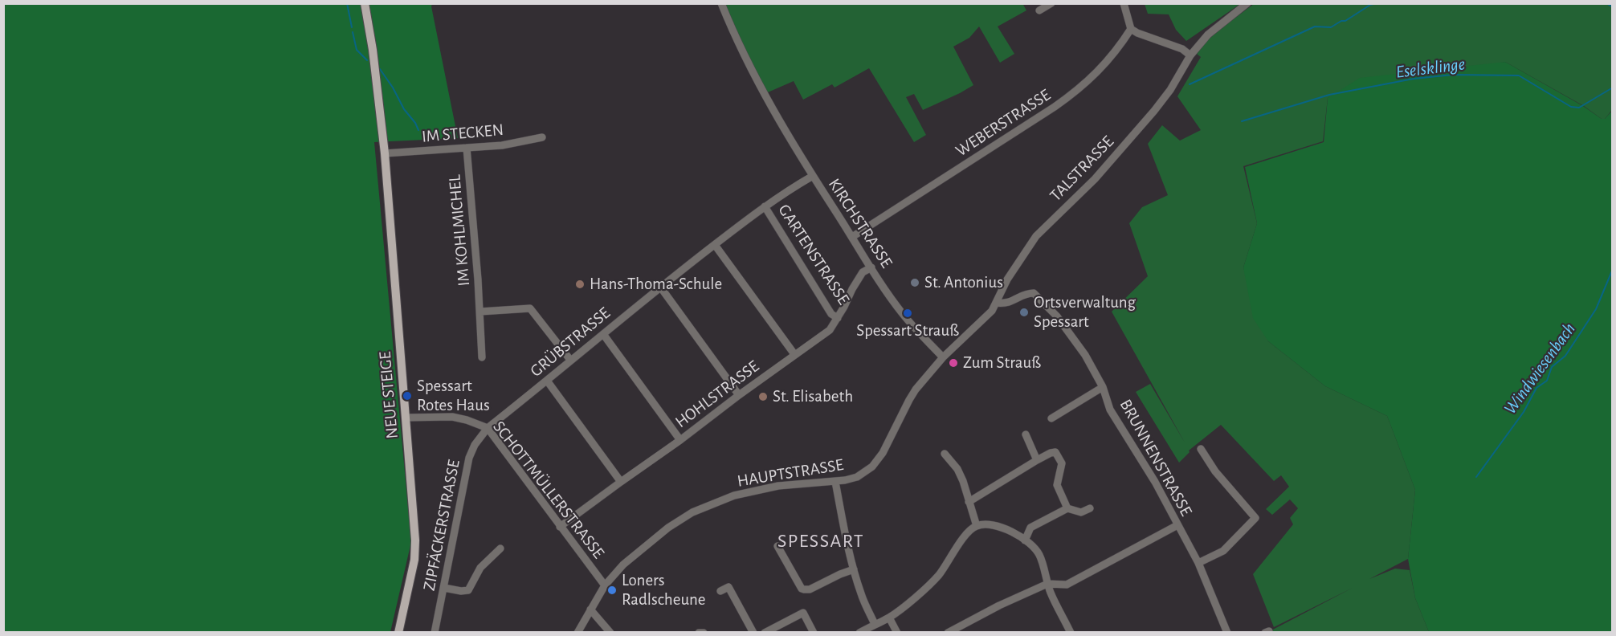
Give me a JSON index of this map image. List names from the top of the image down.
{
  "streets": {
    "main road": ["NEUE STEIGE"],
    "street": [
      "WEBERSTRASSE",
      "IM STECKEN",
      "TALSTRASSE",
      "KIRCHSTRASSE",
      "IM KOHLMICHEL",
      "GARTENSTRASSE",
      "GRÜBSTRASSE",
      "HOHLSTRASSE",
      "BRUNNENSTRASSE",
      "HAUPTSTRASSE",
      "SCHOTTMÜLLERSTRASSE",
      "ZIPFÄCKERSTRASSE"
    ]
  },
  "crossings": [
    ["WEBERSTRASSE", "KIRCHSTRASSE"],
    ["IM STECKEN", "IM KOHLMICHEL"],
    ["IM STECKEN", "NEUE STEIGE"],
    ["TALSTRASSE", "KIRCHSTRASSE"],
    ["TALSTRASSE", "BRUNNENSTRASSE"],
    ["TALSTRASSE", "HAUPTSTRASSE"],
    ["KIRCHSTRASSE", "GRÜBSTRASSE"],
    ["KIRCHSTRASSE", "HOHLSTRASSE"],
    ["KIRCHSTRASSE", "HAUPTSTRASSE"],
    ["GARTENSTRASSE", "GRÜBSTRASSE"],
    ["GARTENSTRASSE", "HOHLSTRASSE"],
    ["GRÜBSTRASSE", "SCHOTTMÜLLERSTRASSE"],
    ["GRÜBSTRASSE", "ZIPFÄCKERSTRASSE"],
    ["HOHLSTRASSE", "SCHOTTMÜLLERSTRASSE"],
    ["NEUE STEIGE", "SCHOTTMÜLLERSTRASSE"],
    ["HAUPTSTRASSE", "SCHOTTMÜLLERSTRASSE"],
    ["SCHOTTMÜLLERSTRASSE", "ZIPFÄCKERSTRASSE"]
  ],
  "districts": ["SPESSART"],
  "water": ["Eselsklinge", "Windwiesenbach"],
  "places": [
    "St. Antonius",
    "Hans-Thoma-Schule",
    "Ortsverwaltung Spessart",
    "Spessart Strauß",
    "Zum Strauß",
    "Spessart Rotes Haus",
    "St. Elisabeth",
    "Loners Radlscheune"
  ]
}
